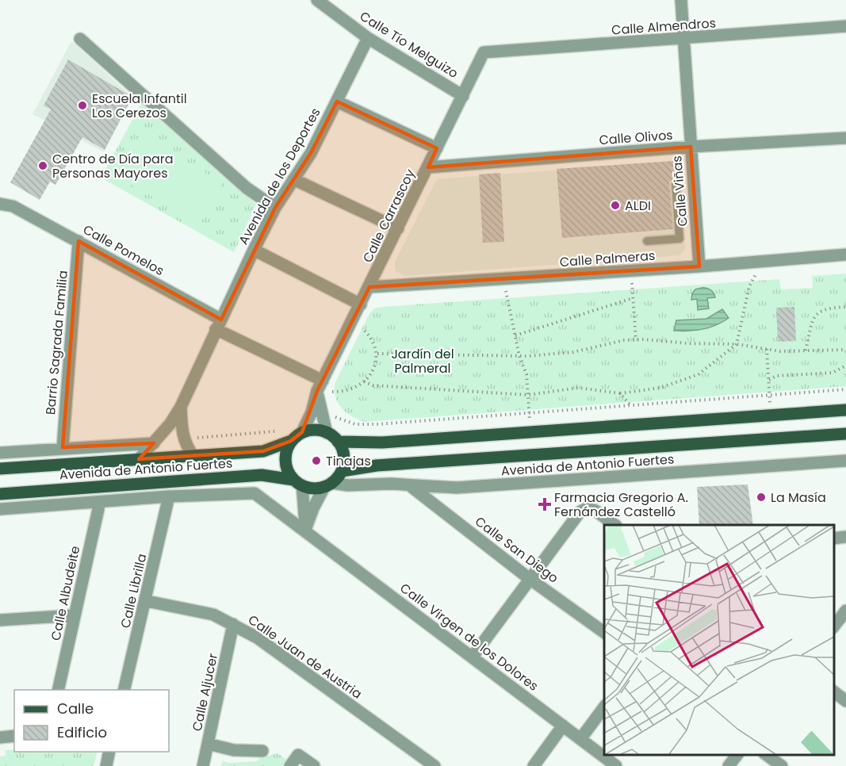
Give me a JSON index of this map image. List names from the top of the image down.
{
  "streets": {
    "main road": ["Avenida de Antonio Fuertes"],
    "street": [
      "Calle Almendros",
      "Calle Tío Melguizo",
      "Calle Olivos",
      "Avenida de los Deportes",
      "Calle Viñas",
      "Calle Carrascoy",
      "Calle Pomelos",
      "Calle Palmeras",
      "Barrio Sagrada Familia",
      "Calle San Diego",
      "Calle Librilla",
      "Calle Albudeite",
      "Calle Virgen de los Dolores",
      "Calle Juan de Austria",
      "Calle Aljucer"
    ]
  },
  "crossings": [
    ["Calle Almendros", "Calle Viñas"],
    ["Calle Almendros", "Calle Carrascoy"],
    ["Calle Tío Melguizo", "Avenida de los Deportes"],
    ["Calle Tío Melguizo", "Calle Carrascoy"],
    ["Calle Olivos", "Calle Viñas"],
    ["Calle Olivos", "Calle Carrascoy"],
    ["Avenida de los Deportes", "Calle Pomelos"],
    ["Avenida de los Deportes", "Avenida de Antonio Fuertes"],
    ["Calle Viñas", "Calle Palmeras"],
    ["Calle Carrascoy", "Calle Pomelos"],
    ["Calle Carrascoy", "Calle Palmeras"],
    ["Calle Carrascoy", "Avenida de Antonio Fuertes"],
    ["Calle Pomelos", "Barrio Sagrada Familia"],
    ["Barrio Sagrada Familia", "Avenida de Antonio Fuertes"],
    ["Avenida de Antonio Fuertes", "Calle San Diego"],
    ["Calle Librilla", "Calle Virgen de los Dolores"],
    ["Calle Librilla", "Calle Juan de Austria"],
    ["Calle Juan de Austria", "Calle Aljucer"]
  ],
  "parks": ["Jardín del Palmeral"],
  "places": {
    "other": [
      "Escuela Infantil Los Cerezos",
      "Centro de Día para Personas Mayores",
      "ALDI",
      "Tinajas",
      "La Masía"
    ],
    "health": ["Farmacia Gregorio A. Fernández Castelló"]
  },
  "legend": ["Calle", "Edificio"]
}
